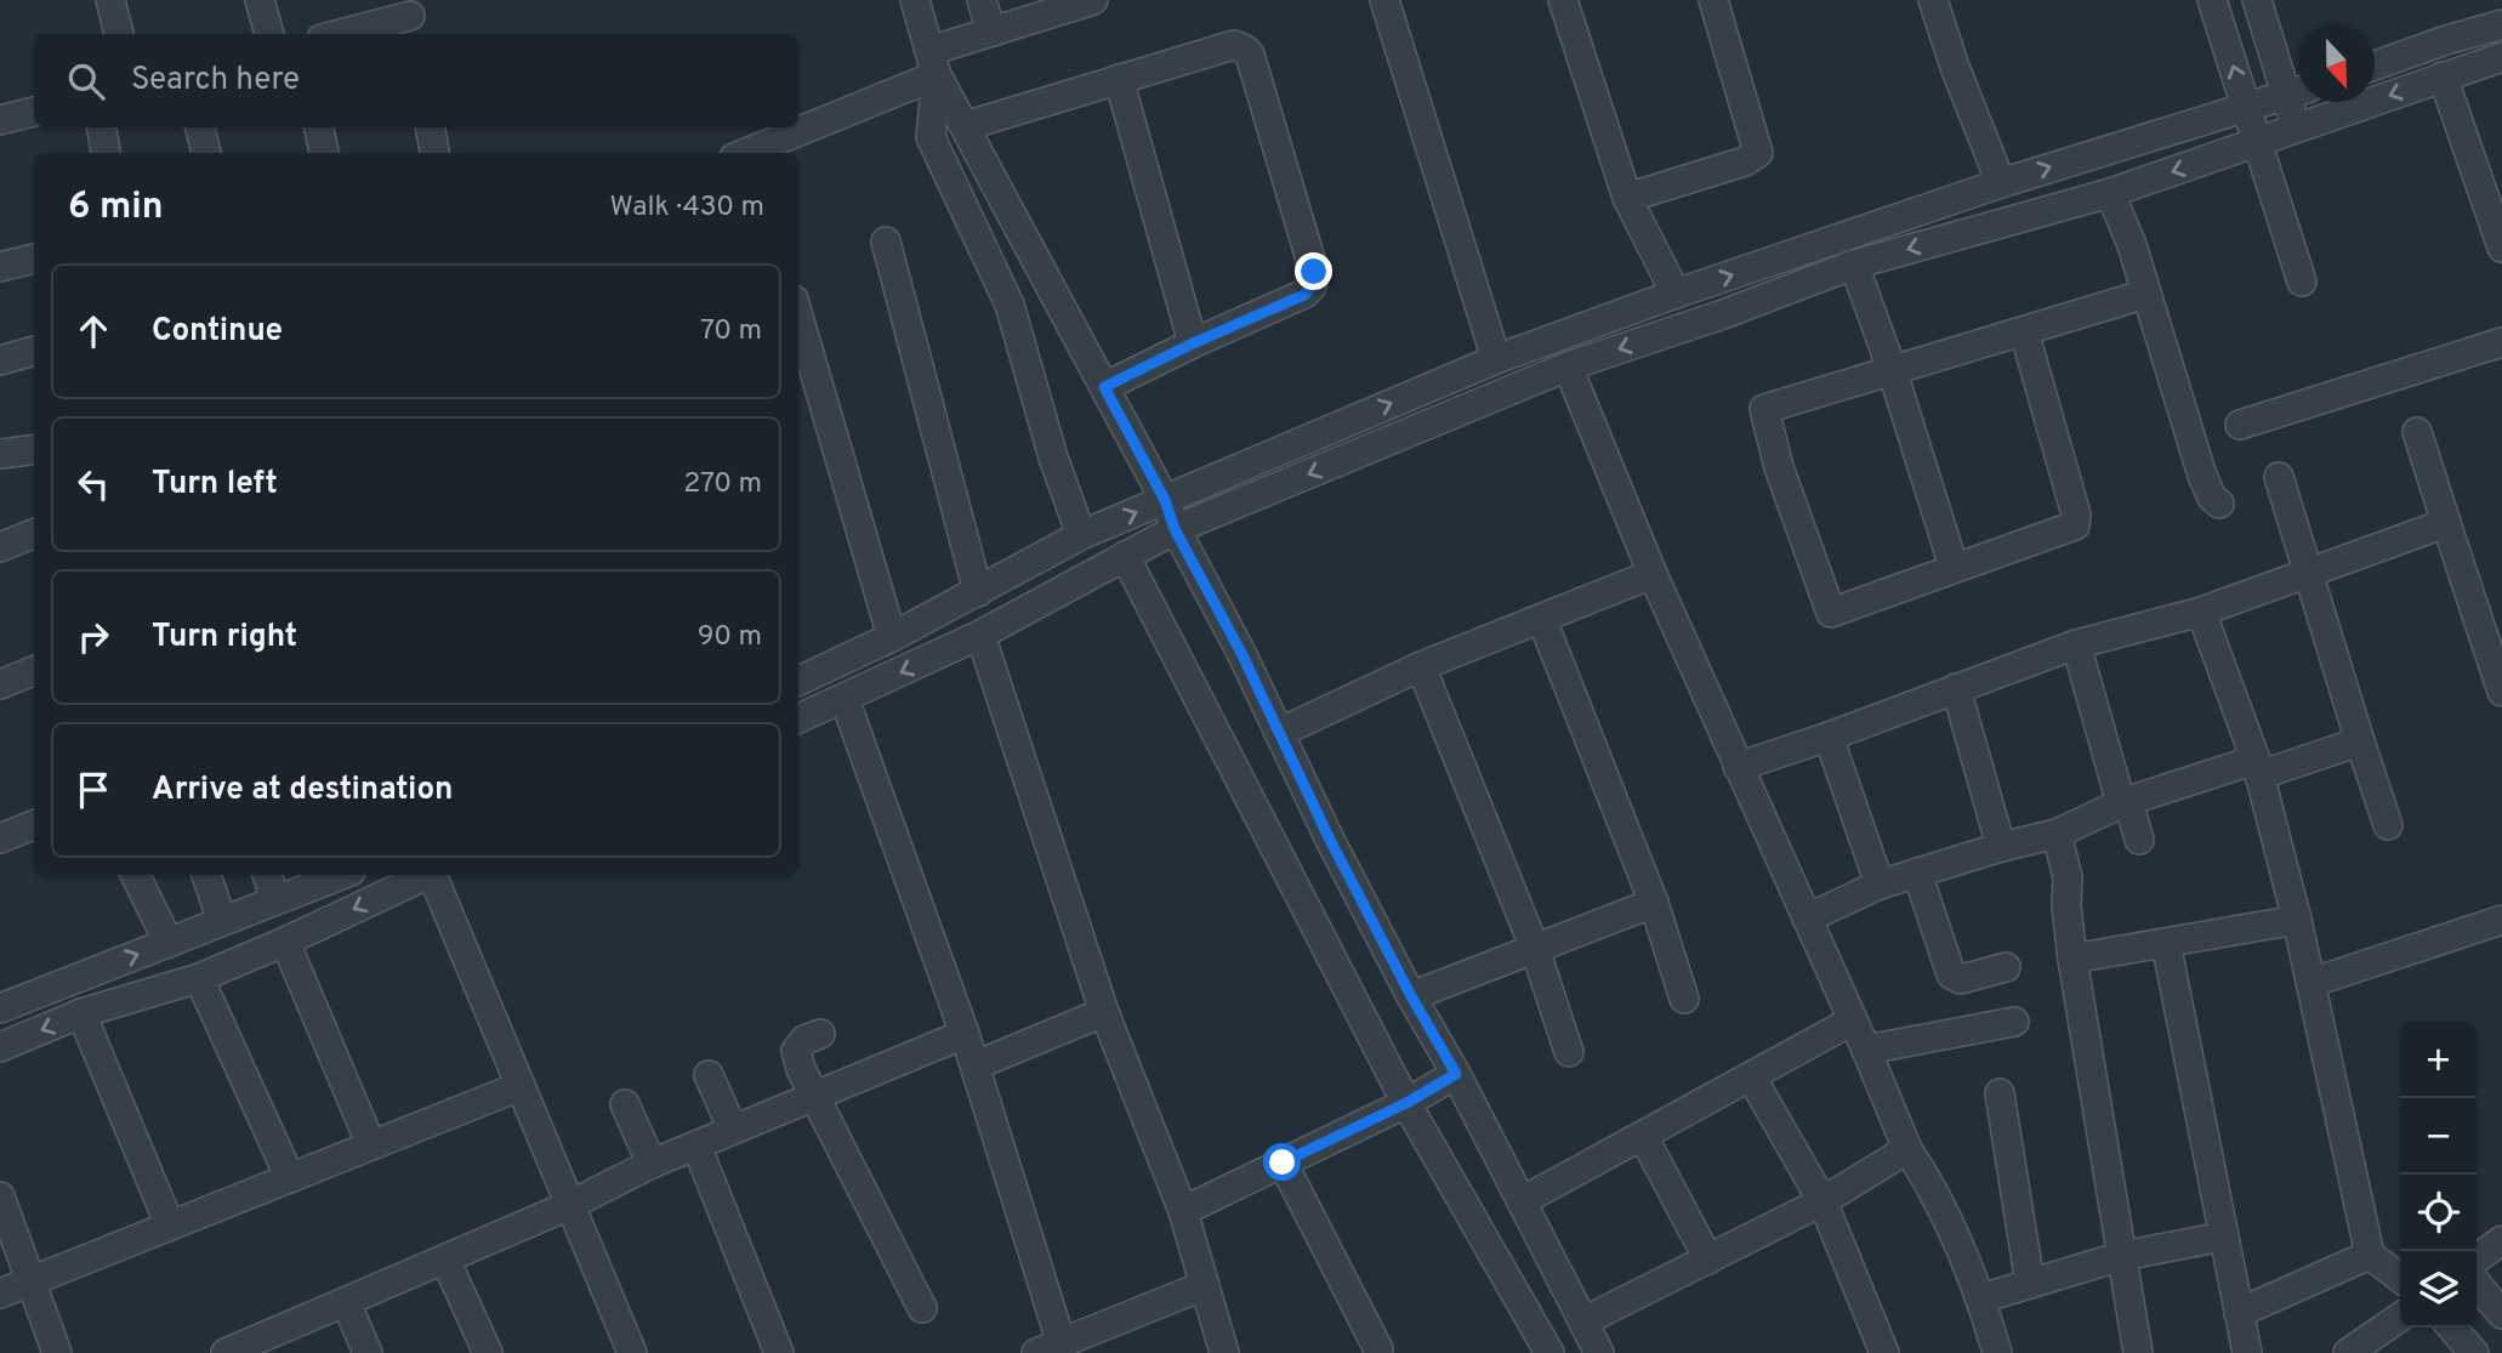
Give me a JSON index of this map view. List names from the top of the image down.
{
  "north": "bottom",
  "page": {
    "search": "Search here",
    "heading": ["6 min", "Walk · 430 m"],
    "list": [
      ["Continue", "70 m"],
      ["Turn left", "270 m"],
      ["Turn right", "90 m"],
      "Arrive at destination"
    ],
    "map_buttons": ["+", "−"]
  }
}
